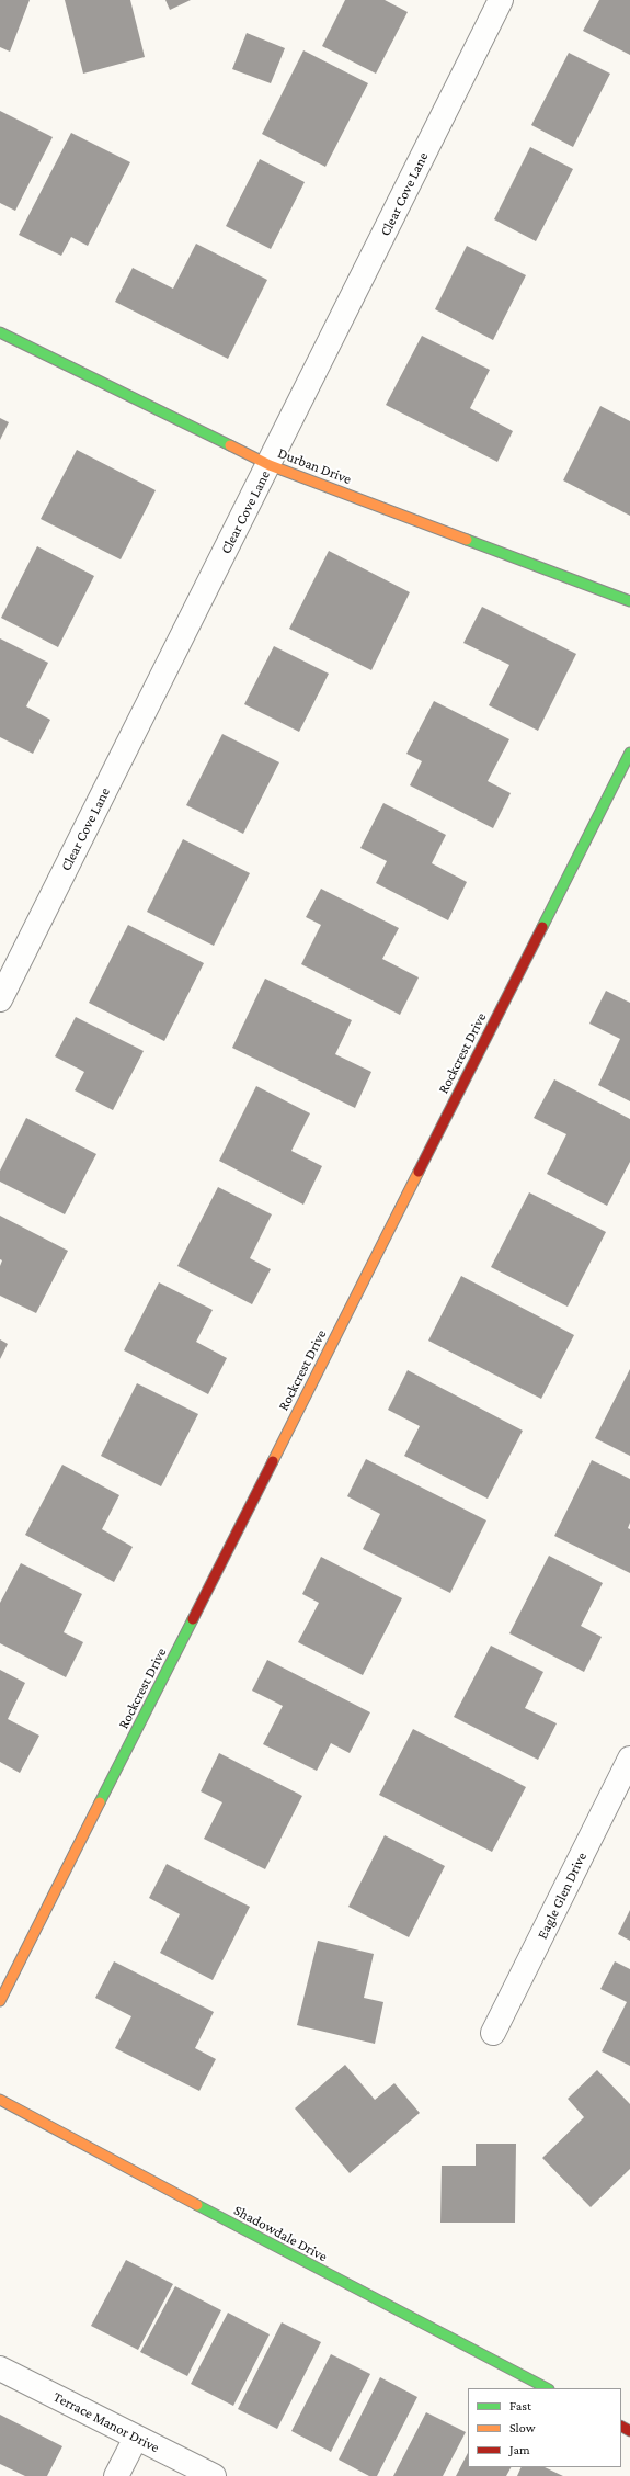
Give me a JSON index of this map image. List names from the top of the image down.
{
  "streets": {
    "street": [
      "Clear Cove Lane",
      "Durban Drive",
      "Rockcrest Drive",
      "Eagle Glen Drive",
      "Shadowdale Drive",
      "Terrace Manor Drive"
    ]
  },
  "crossings": [
    ["Clear Cove Lane", "Durban Drive"]
  ],
  "legend": ["Fast", "Slow", "Jam"]
}
